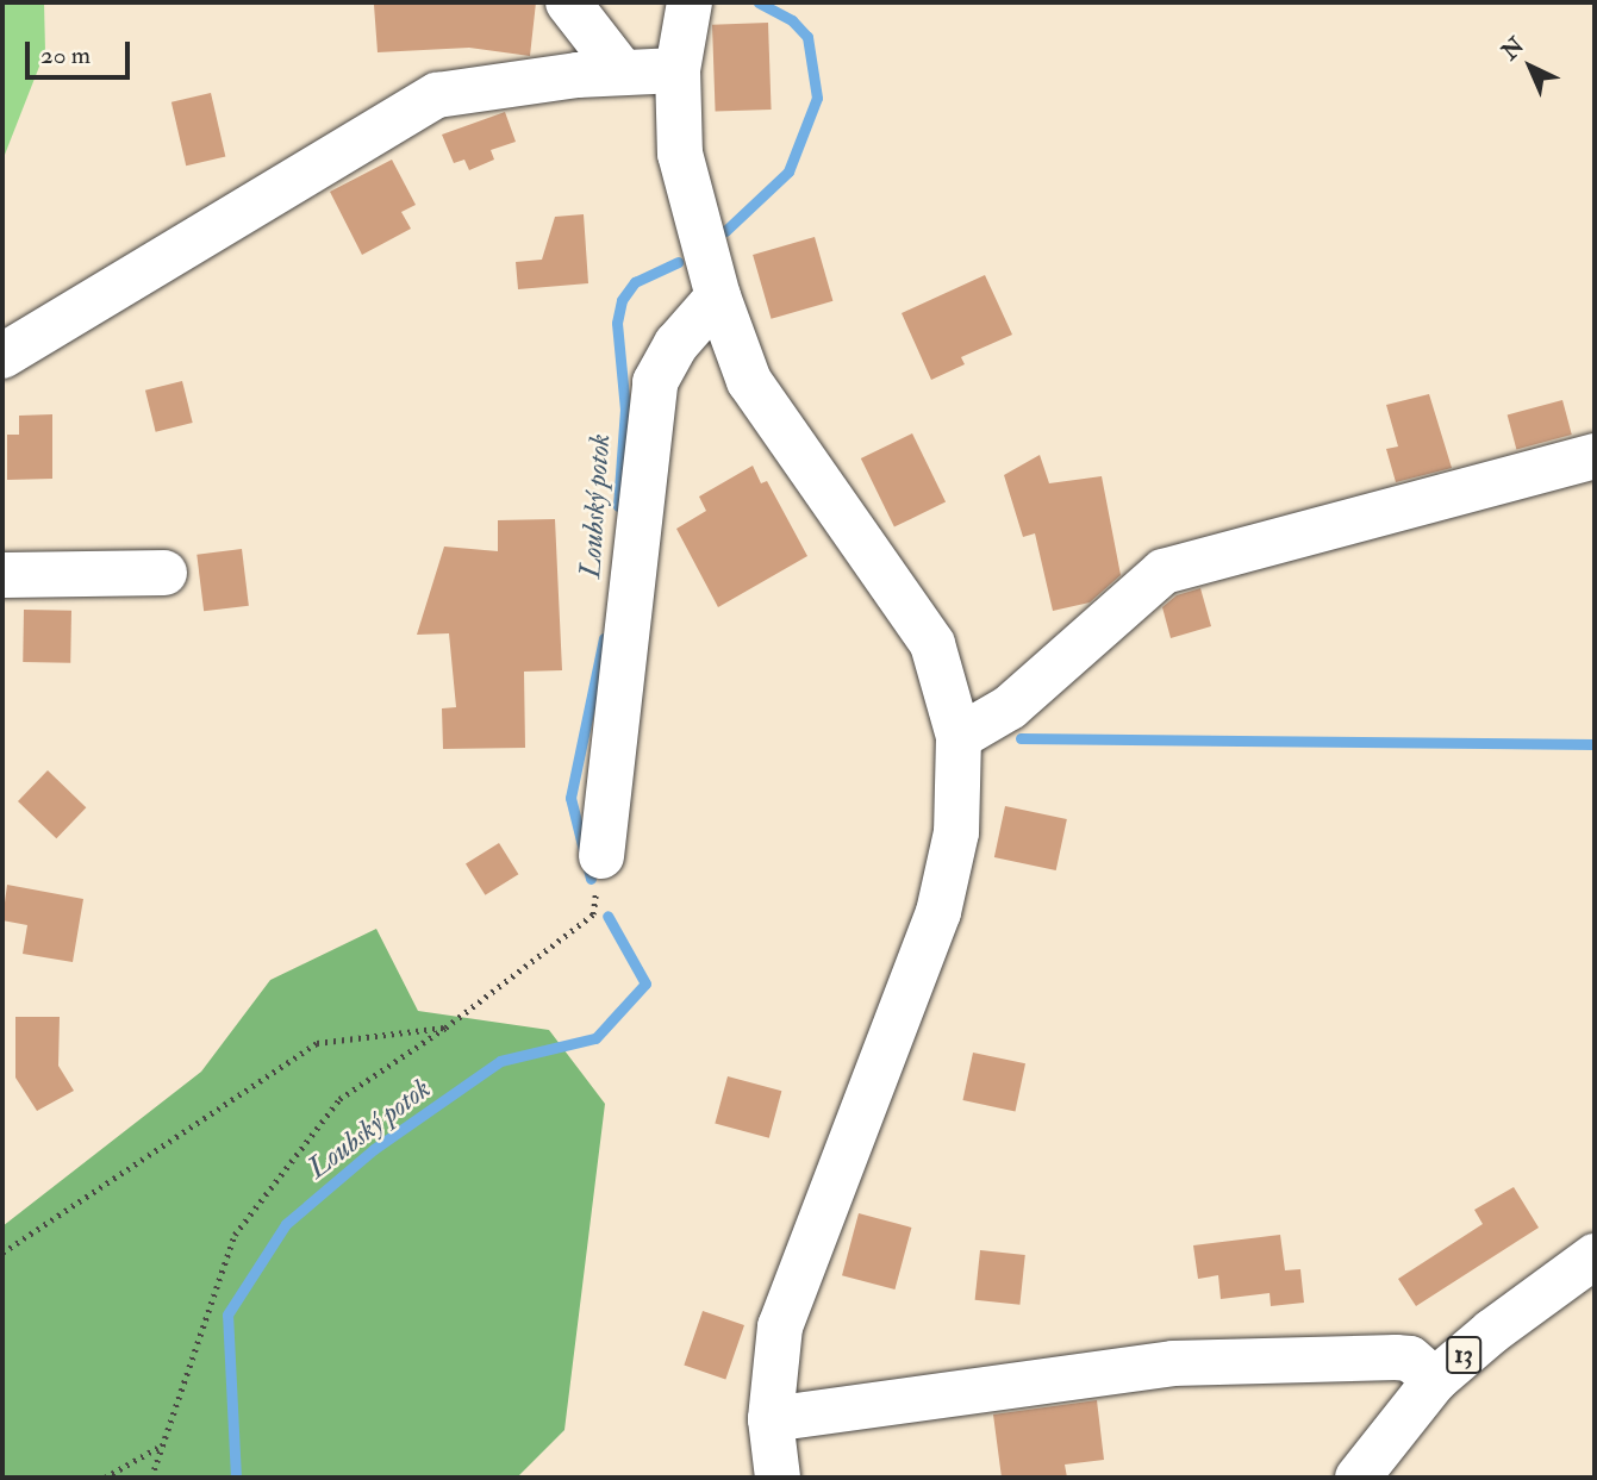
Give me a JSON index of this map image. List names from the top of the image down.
{
  "streets": {
    "street": ["13"]
  },
  "water": ["Loubský potok"],
  "scale_bar": "20 m",
  "north": "top left"
}
